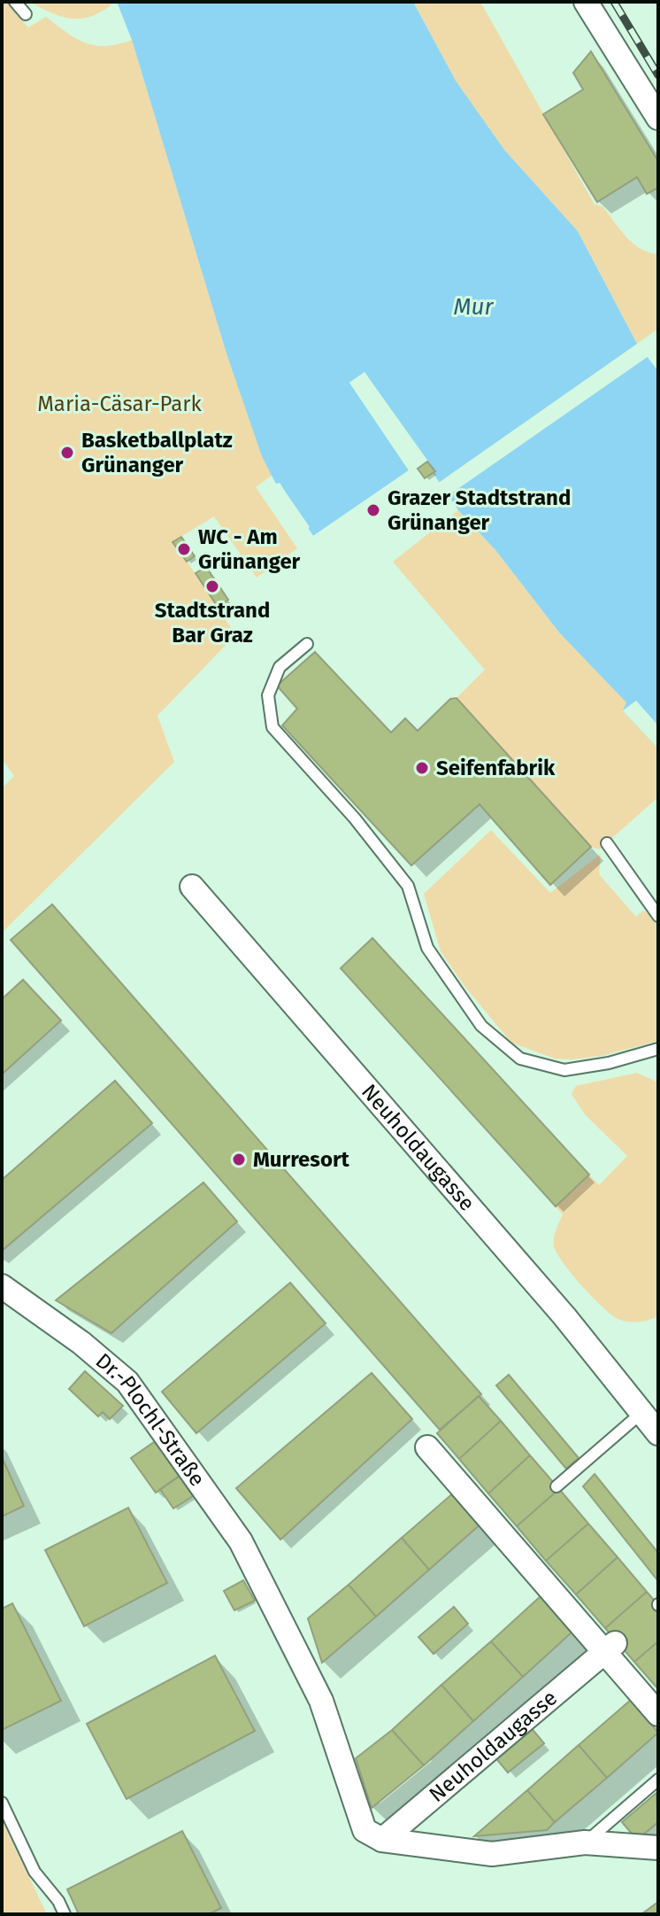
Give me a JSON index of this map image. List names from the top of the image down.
{
  "streets": {
    "street": ["Neuholdaugasse", "Dr.-Plochl-Straße"]
  },
  "crossings": [
    ["Neuholdaugasse", "Dr.-Plochl-Straße"]
  ],
  "water": ["Mur"],
  "parks": ["Maria-Cäsar-Park"],
  "places": [
    "Basketballplatz Grünanger",
    "Grazer Stadtstrand Grünanger",
    "WC - Am Grünanger",
    "Stadtstrand Bar Graz",
    "Seifenfabrik",
    "Murresort"
  ]
}
